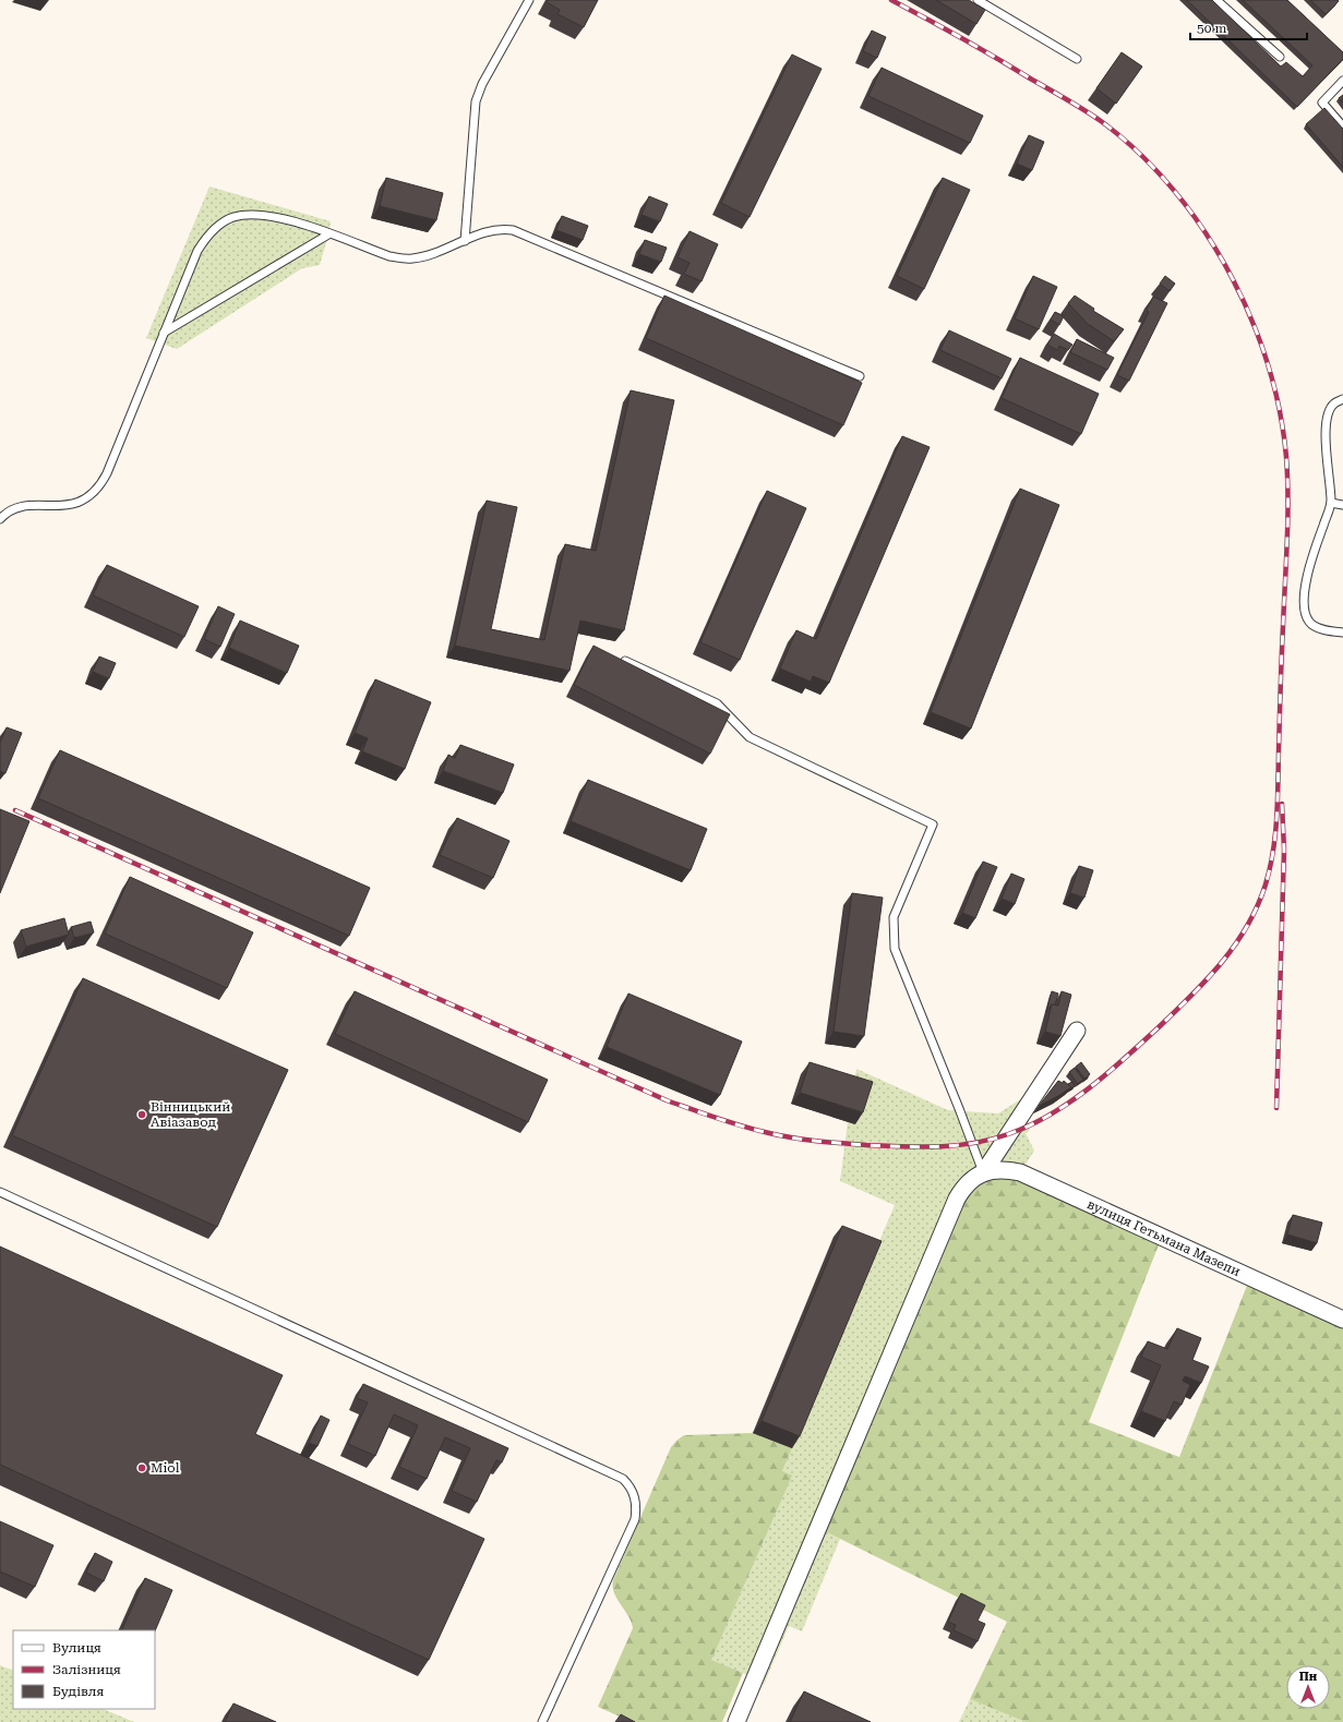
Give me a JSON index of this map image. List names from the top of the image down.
{
  "streets": {
    "street": ["вулиця Гетьмана Мазепи"]
  },
  "places": ["Вінницький Авіазавод", "Miol"],
  "legend": ["Вулиця", "Залізниця", "Будівля"],
  "scale_bar": "50 m",
  "north": "top"
}
